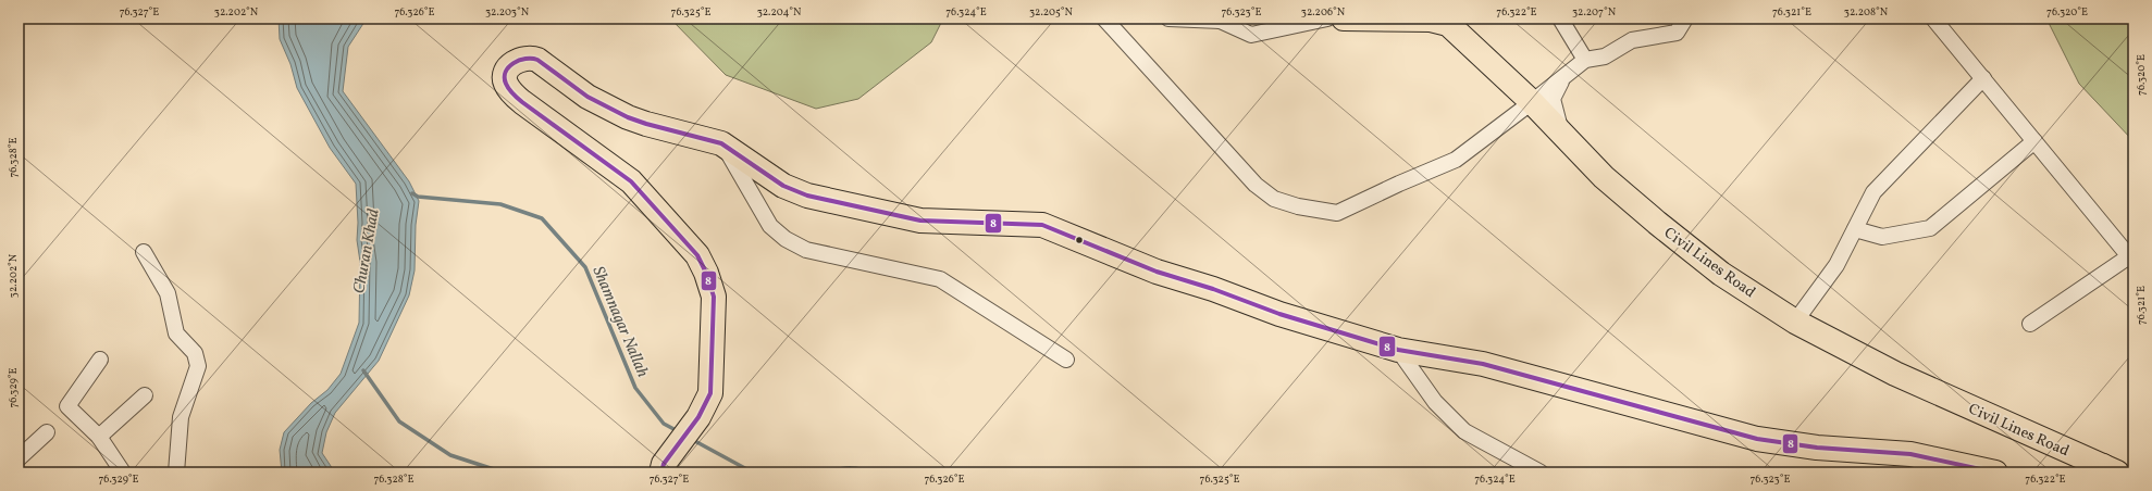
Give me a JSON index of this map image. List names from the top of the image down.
{
  "streets": {
    "main road": ["Civil Lines Road"]
  },
  "water": ["Churan Khad", "Shamnagar Nallah"],
  "lines": ["transit line 8"],
  "coordinates": [
    "76.327°E",
    "32.202°N",
    "76.326°E",
    "32.203°N",
    "76.325°E",
    "32.204°N",
    "76.324°E",
    "32.205°N",
    "76.323°E",
    "32.206°N",
    "76.322°E",
    "32.207°N",
    "76.321°E",
    "32.208°N",
    "76.320°E",
    "76.328°E",
    "76.329°E"
  ]
}
